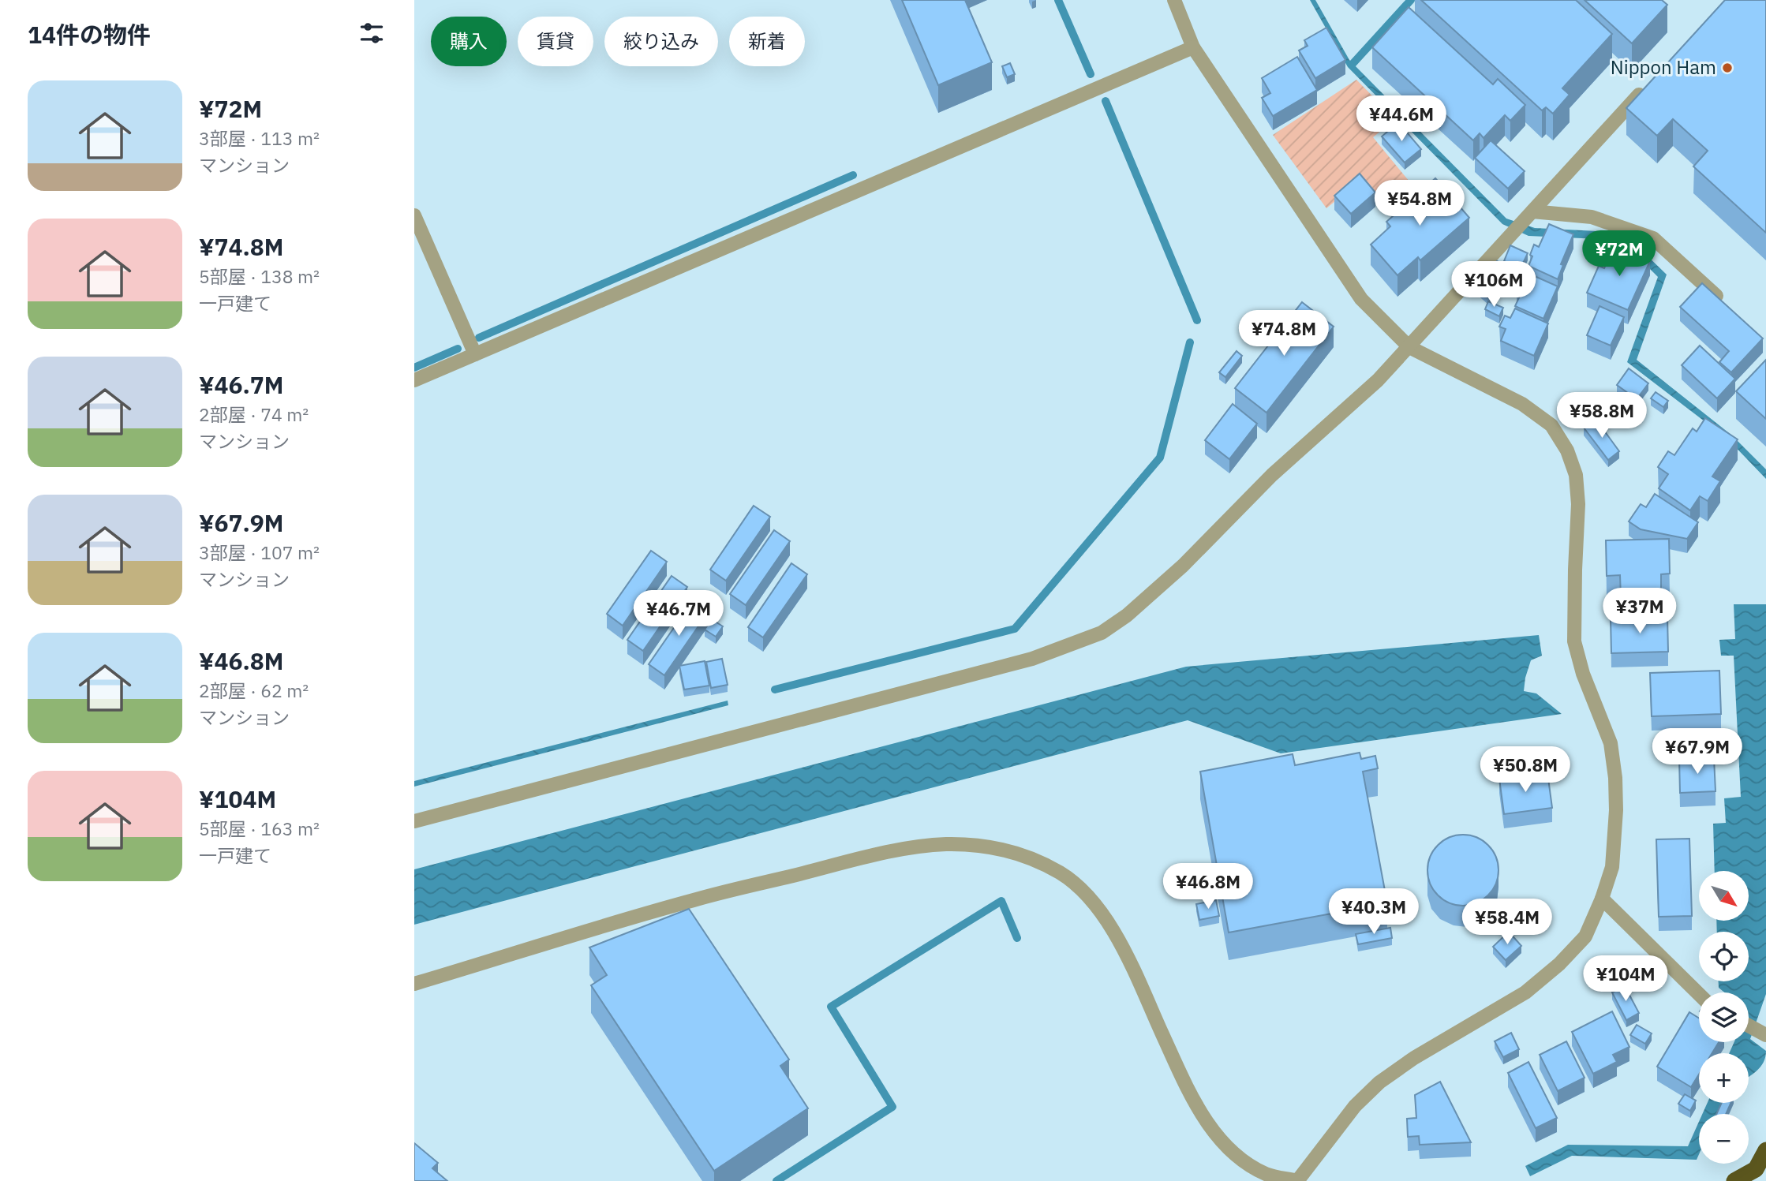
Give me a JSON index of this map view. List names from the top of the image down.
{
  "places": ["Nippon Ham"],
  "north": "bottom right",
  "page": {
    "heading": "14件の物件",
    "chip": [
      "購入",
      "賃貸",
      "絞り込み",
      "新着"
    ],
    "list": [
      {
        "name": "¥72M",
        "note": "3部屋 · 113 m² · マンション"
      },
      {
        "name": "¥74.8M",
        "note": "5部屋 · 138 m² · 一戸建て"
      },
      {
        "name": "¥46.7M",
        "note": "2部屋 · 74 m² · マンション"
      },
      {
        "name": "¥67.9M",
        "note": "3部屋 · 107 m² · マンション"
      },
      {
        "name": "¥46.8M",
        "note": "2部屋 · 62 m² · マンション"
      },
      {
        "name": "¥104M",
        "note": "5部屋 · 163 m² · 一戸建て"
      }
    ],
    "price": [
      "¥44.6M",
      "¥54.8M",
      "¥72M",
      "¥106M",
      "¥74.8M",
      "¥58.8M",
      "¥37M",
      "¥46.7M",
      "¥67.9M",
      "¥50.8M",
      "¥46.8M",
      "¥40.3M",
      "¥58.4M",
      "¥104M"
    ],
    "map_buttons": ["+", "−"]
  }
}
